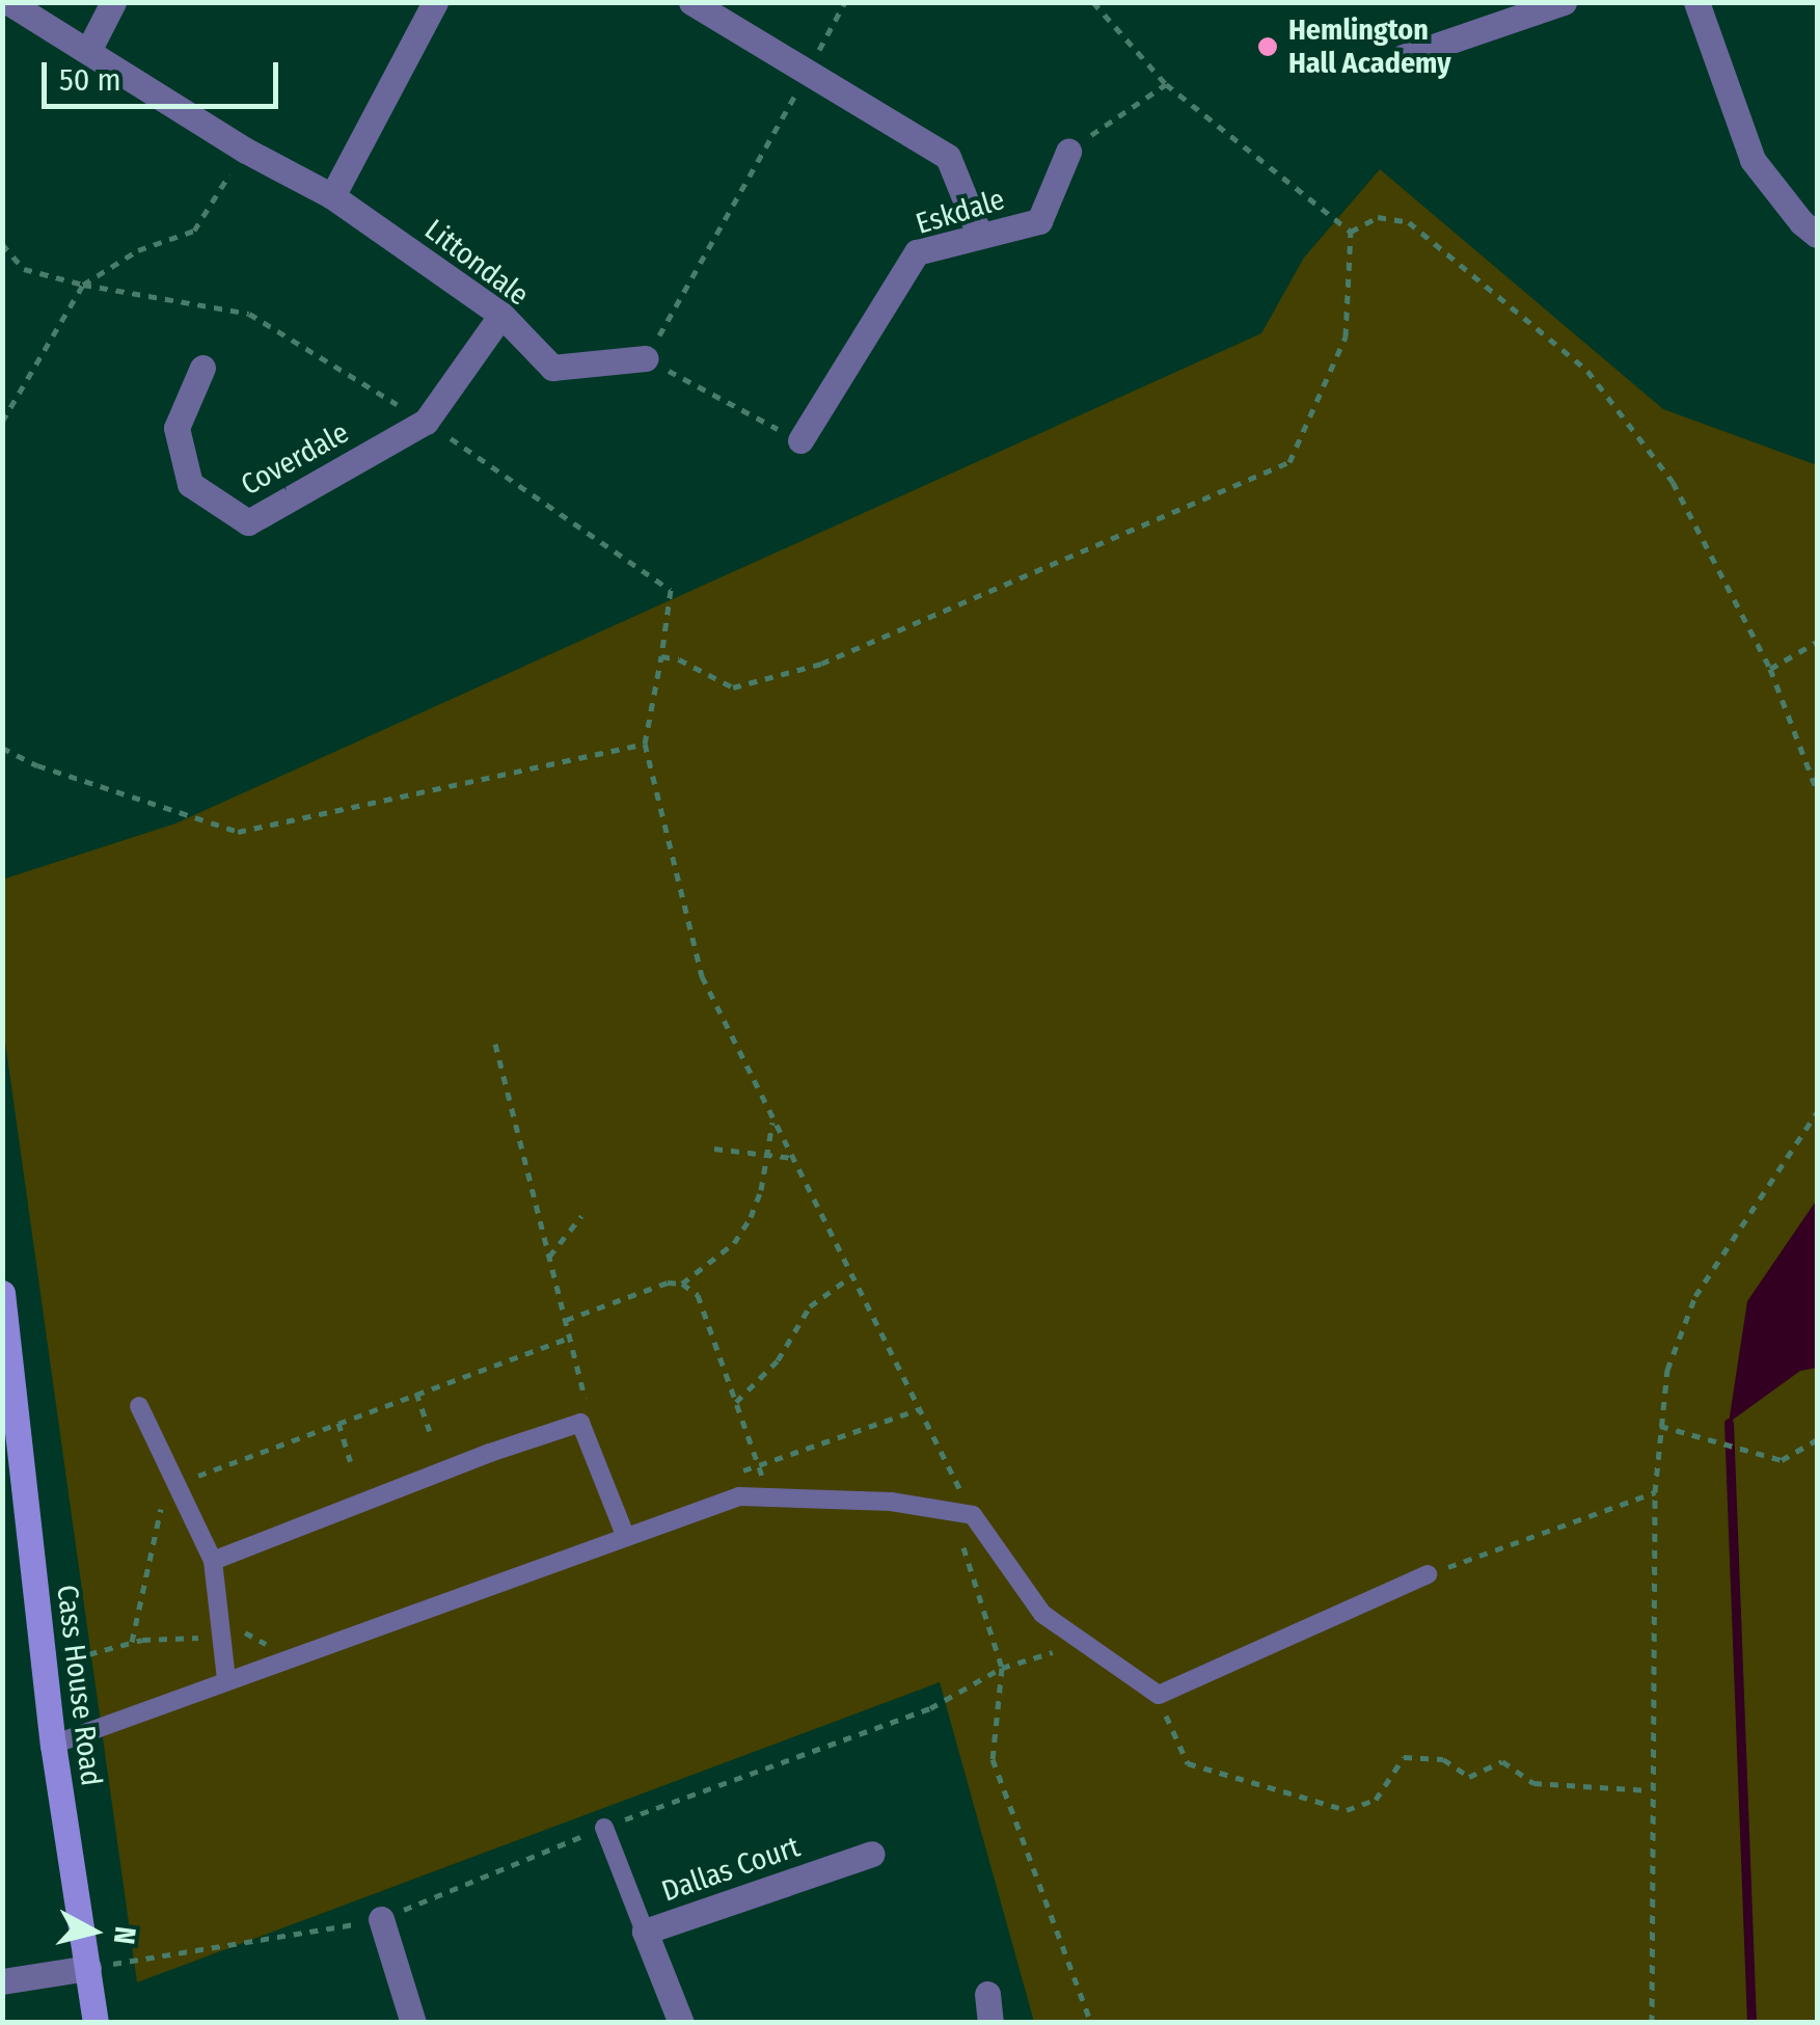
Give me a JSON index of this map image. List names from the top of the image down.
{
  "streets": {
    "street": [
      "Eskdale",
      "Littondale",
      "Coverdale",
      "Cass House Road",
      "Dallas Court"
    ]
  },
  "crossings": [
    ["Littondale", "Coverdale"]
  ],
  "places": ["Hemlington Hall Academy"],
  "scale_bar": "50 m",
  "north": "right"
}
